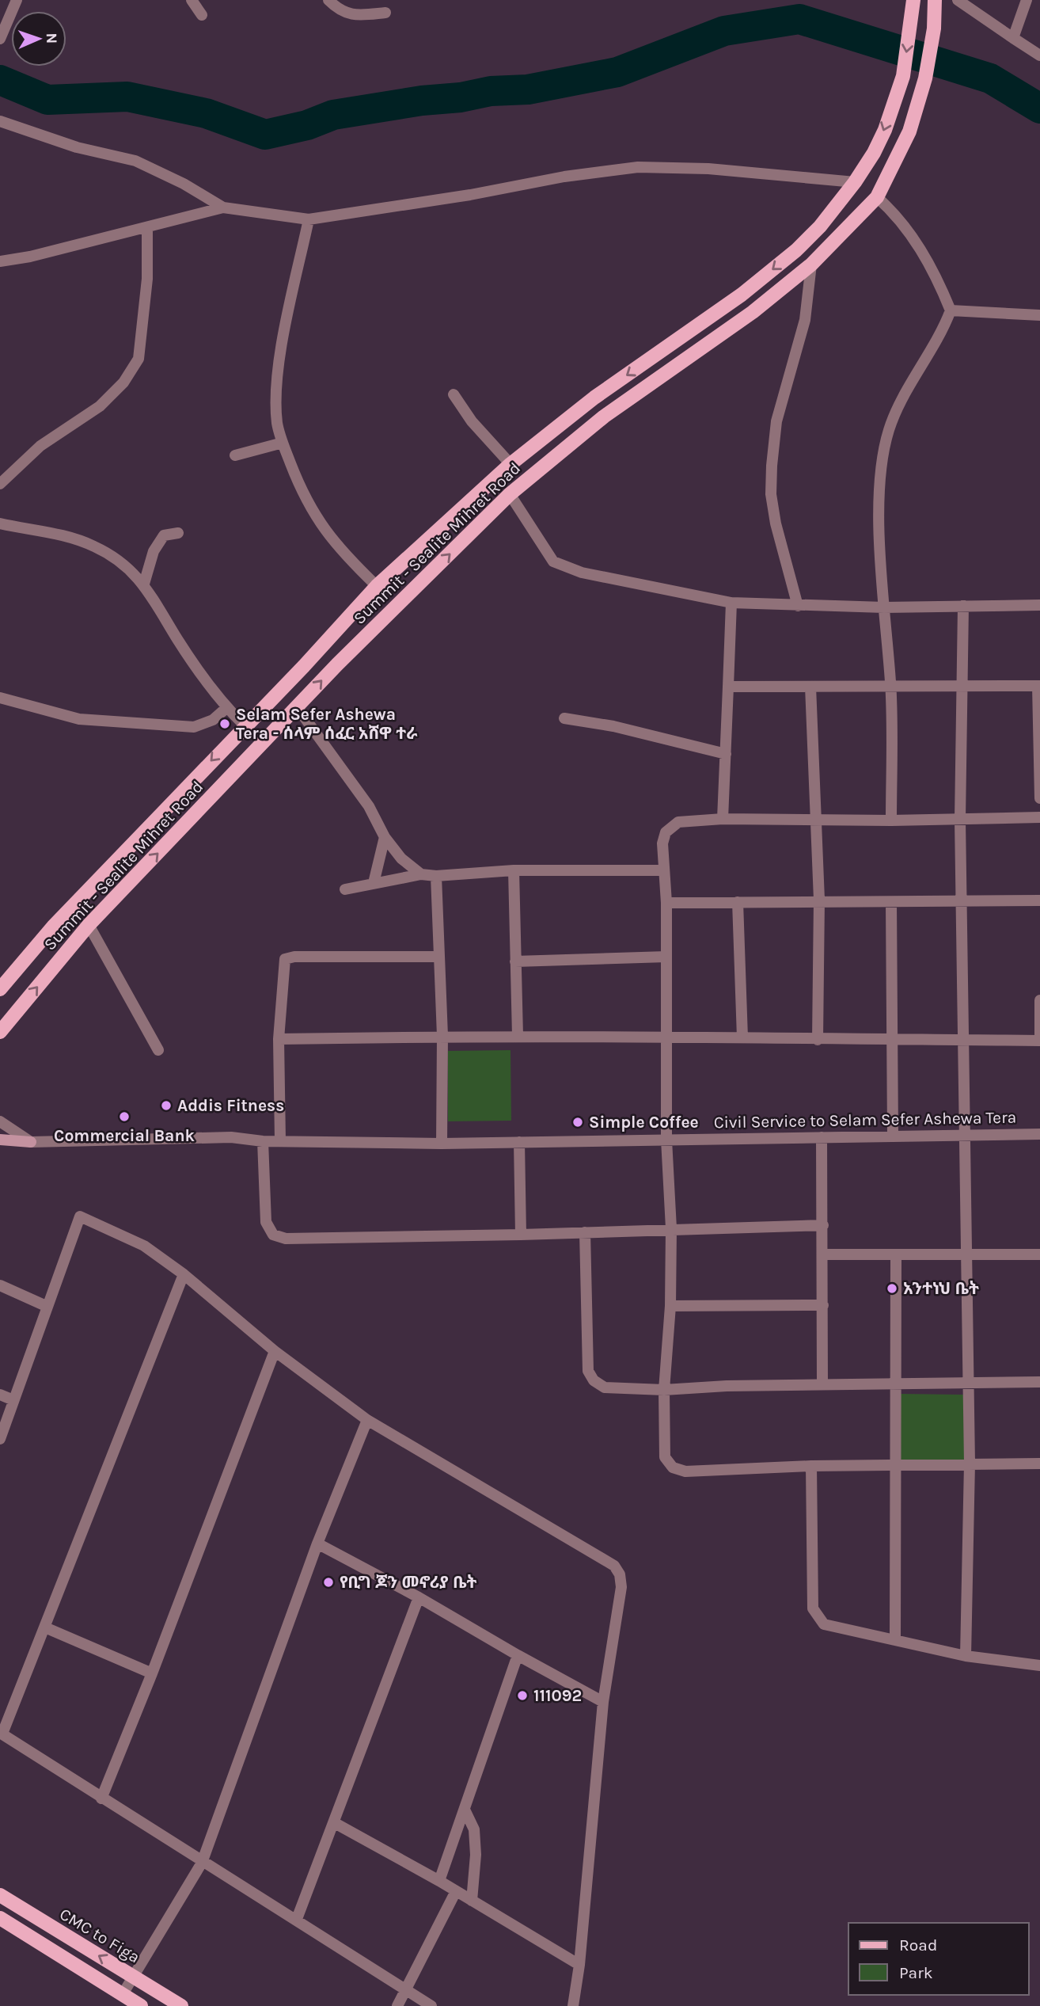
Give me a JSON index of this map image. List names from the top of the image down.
{
  "streets": {
    "main road": ["Summit - Sealite Mihret Road", "CMC to Figa"],
    "street": ["Civil Service to Selam Sefer Ashewa Tera"]
  },
  "places": [
    "Selam Sefer Ashewa Tera - ሰላም ሰፈር አሸዋ ተራ",
    "Addis Fitness",
    "Commercial Bank",
    "Simple Coffee",
    "አንተነህ ቤት",
    "የቢግ ጆን መኖሪያ ቤት",
    "111092"
  ],
  "legend": ["Road", "Park"],
  "north": "right"
}
